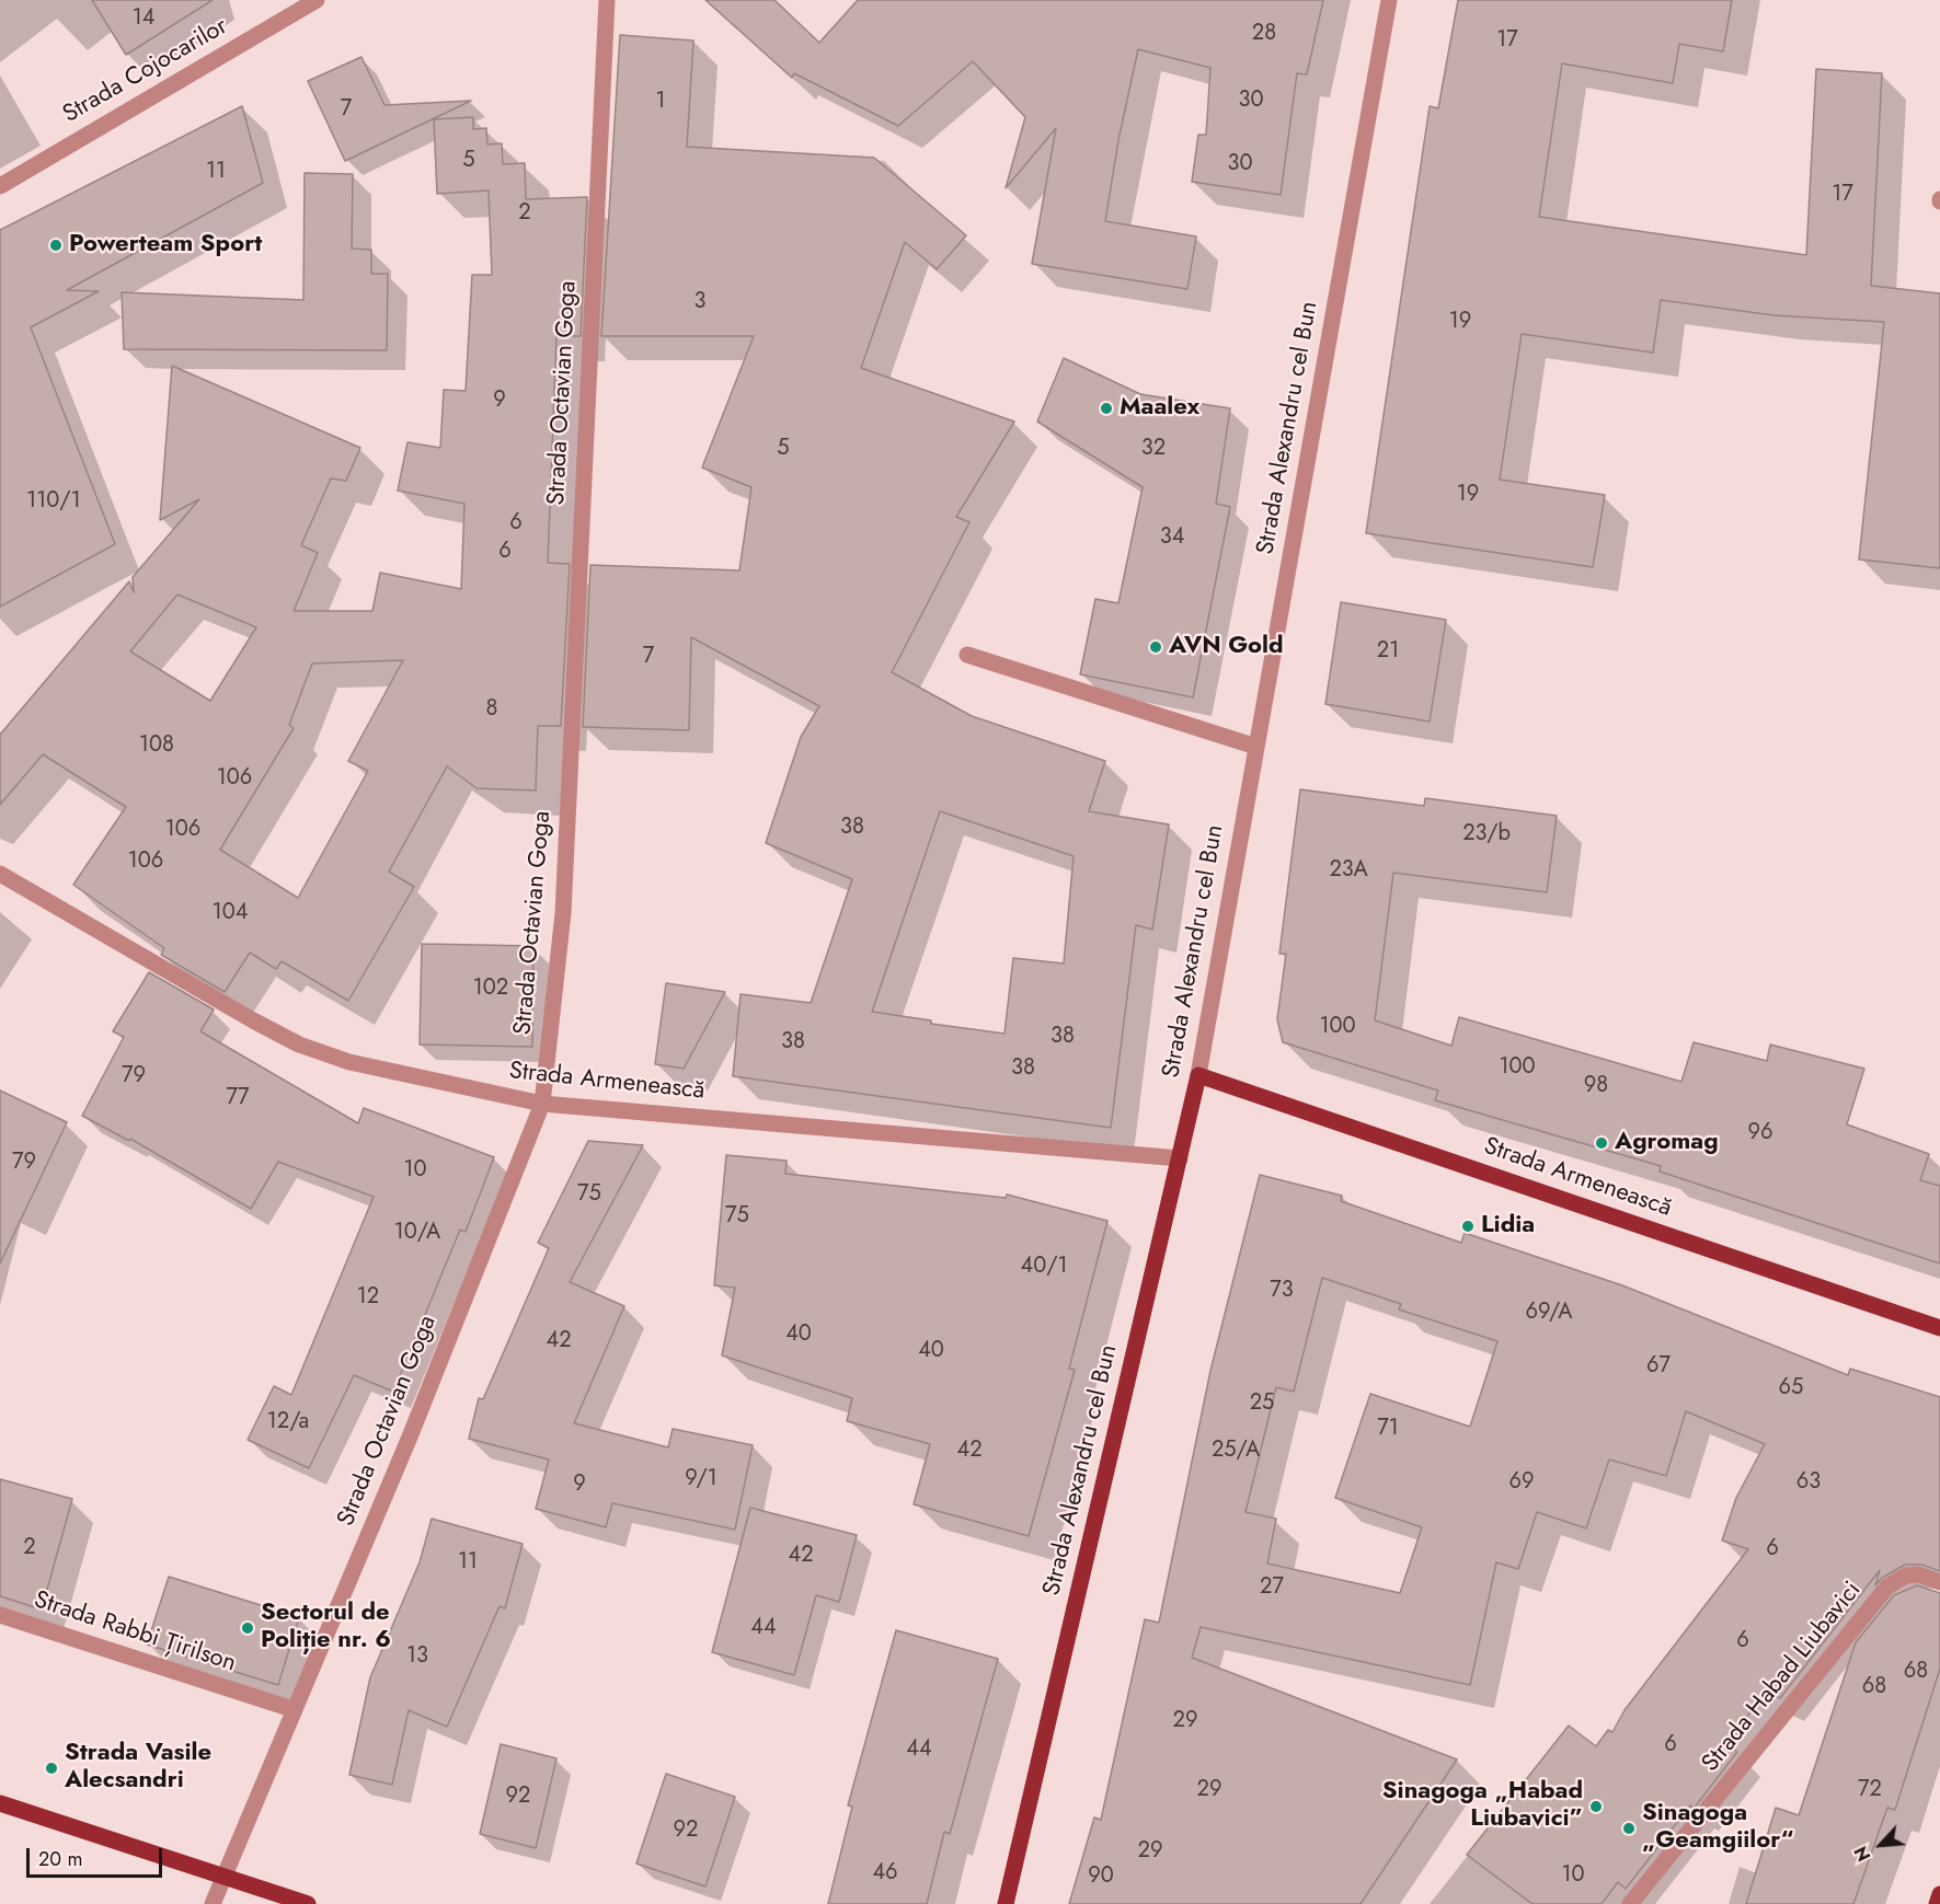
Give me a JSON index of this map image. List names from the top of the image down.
{
  "streets": {
    "main road": ["Strada Alexandru cel Bun", "Strada Armenească"],
    "street": [
      "Strada Cojocarilor",
      "Strada Octavian Goga",
      "Strada Rabbi Țirilson",
      "Strada Habad Liubavici"
    ]
  },
  "crossings": [
    ["Strada Octavian Goga", "Strada Armenească"],
    ["Strada Octavian Goga", "Strada Rabbi Țirilson"],
    ["Strada Alexandru cel Bun", "Strada Armenească"]
  ],
  "places": [
    "Powerteam Sport",
    "Maalex",
    "AVN Gold",
    "Agromag",
    "Lidia",
    "Sectorul de Poliție nr. 6",
    "Strada Vasile Alecsandri",
    "Sinagoga „Habad Liubavici”",
    "Sinagoga „Geamgiilor“"
  ],
  "house_numbers": [
    "14",
    "28",
    "17",
    "30",
    "1",
    "7",
    "5",
    "30",
    "11",
    "17",
    "2",
    "3",
    "19",
    "9",
    "5",
    "32",
    "19",
    "110/1",
    "6",
    "34",
    "6",
    "21",
    "7",
    "8",
    "108",
    "106",
    "38",
    "106",
    "23/b",
    "106",
    "23A",
    "104",
    "102",
    "100",
    "38",
    "38",
    "100",
    "38",
    "79",
    "98",
    "77",
    "96",
    "79",
    "10",
    "75",
    "75",
    "10/A",
    "40/1",
    "73",
    "12",
    "69/A",
    "40",
    "42",
    "40",
    "67",
    "65",
    "25",
    "12/a",
    "71",
    "42",
    "25/A",
    "9/1",
    "69",
    "63",
    "9",
    "2",
    "6",
    "42",
    "11",
    "27",
    "44",
    "6",
    "13",
    "68",
    "68",
    "29",
    "6",
    "44",
    "29",
    "72",
    "92",
    "92",
    "29",
    "46",
    "10",
    "90"
  ],
  "scale_bar": "20 m",
  "north": "bottom left"
}
